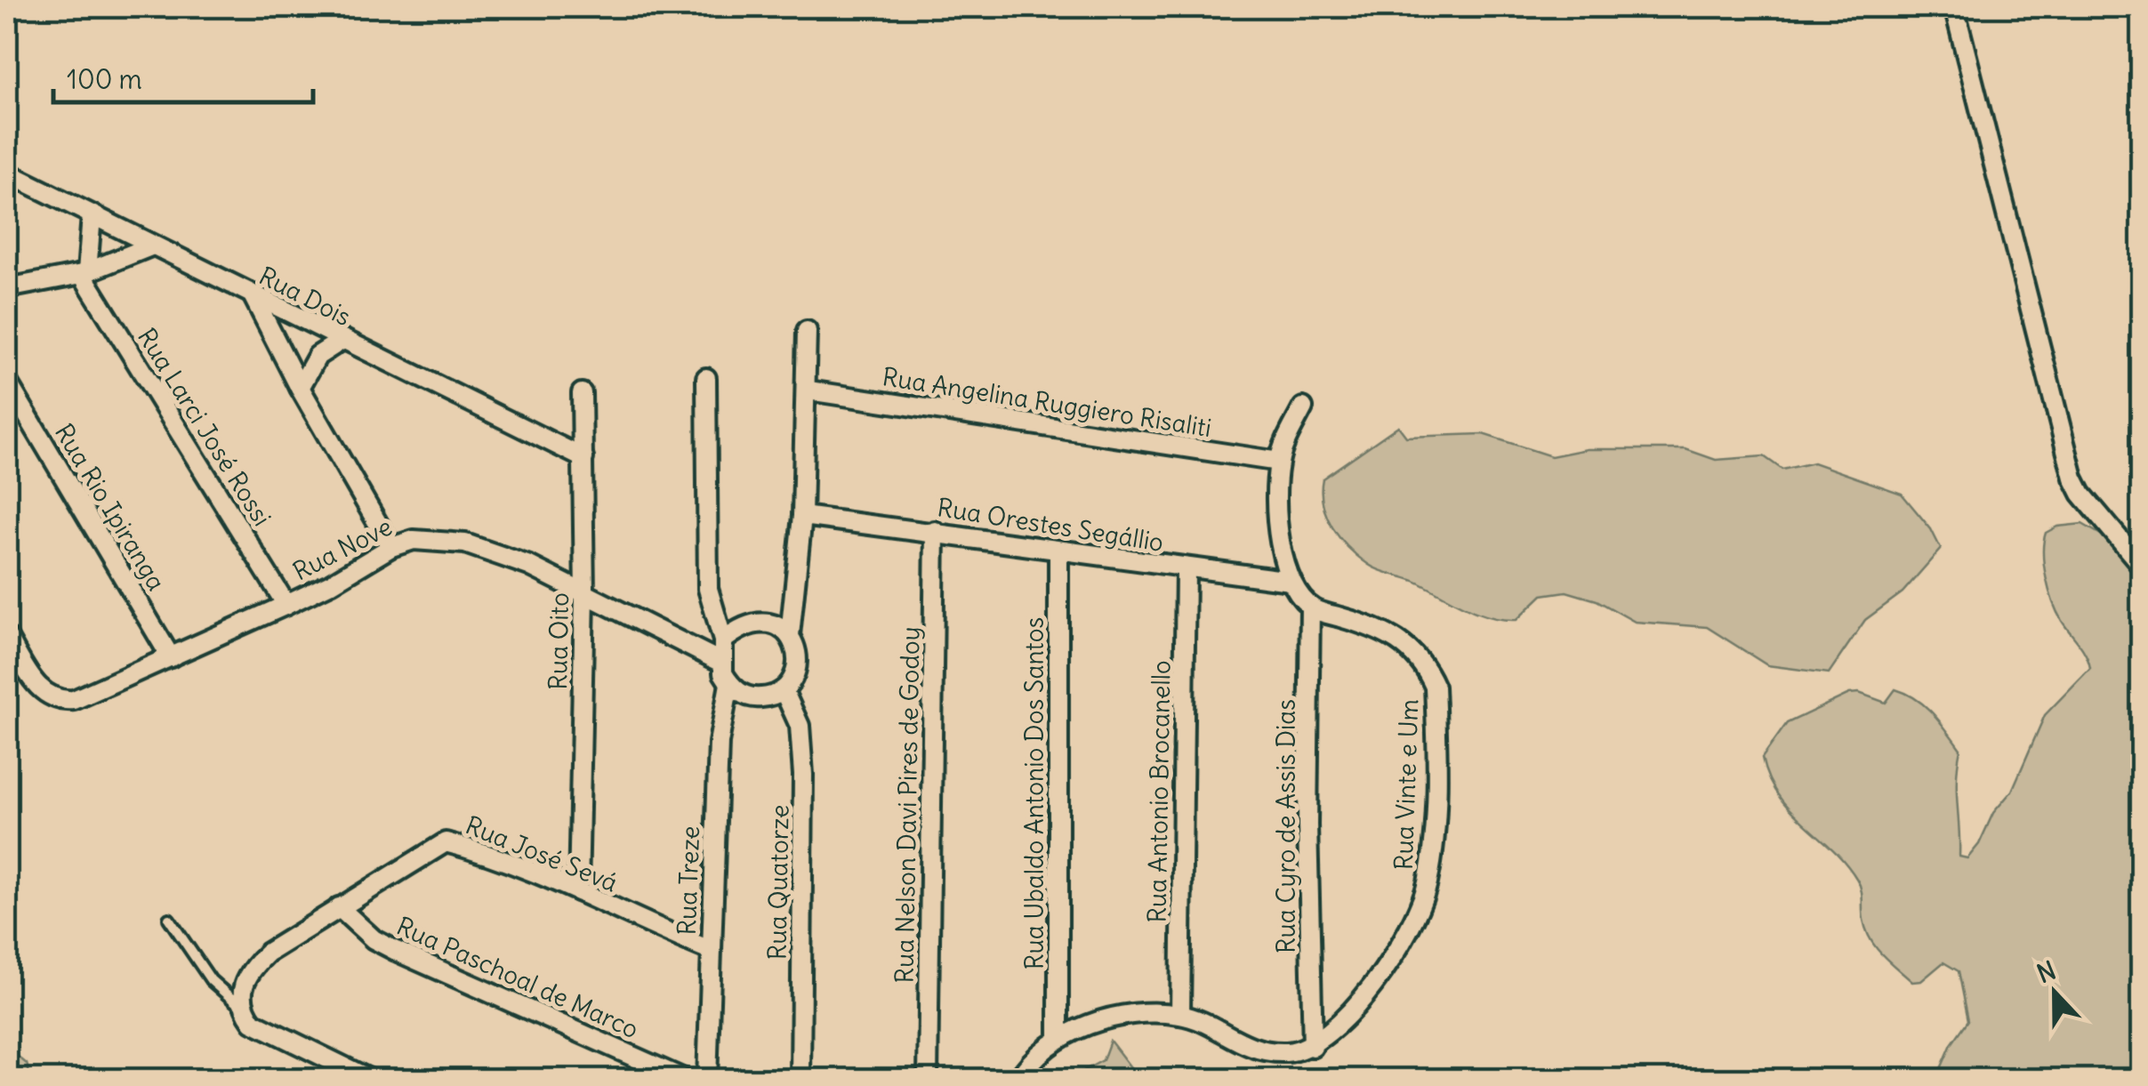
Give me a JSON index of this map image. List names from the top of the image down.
{
  "streets": {
    "street": [
      "Rua Dois",
      "Rua Angelina Ruggiero Risaliti",
      "Rua Larci José Rossi",
      "Rua Rio Ipiranga",
      "Rua Orestes Segállio",
      "Rua Nove",
      "Rua Oito",
      "Rua Vinte e Um",
      "Rua Antonio Brocanello",
      "Rua Ubaldo Antonio Dos Santos",
      "Rua Nelson Davi Pires de Godoy",
      "Rua Cyro de Assis Dias",
      "Rua José Sevá",
      "Rua Treze",
      "Rua Quatorze",
      "Rua Paschoal de Marco"
    ]
  },
  "crossings": [
    ["Rua Dois", "Rua Oito"],
    ["Rua Larci José Rossi", "Rua Nove"],
    ["Rua Rio Ipiranga", "Rua Nove"],
    ["Rua Orestes Segállio", "Rua Antonio Brocanello"],
    ["Rua Orestes Segállio", "Rua Ubaldo Antonio Dos Santos"],
    ["Rua Orestes Segállio", "Rua Nelson Davi Pires de Godoy"],
    ["Rua Nove", "Rua Oito"],
    ["Rua Nove", "Rua Treze"],
    ["Rua Nove", "Rua Quatorze"],
    ["Rua Oito", "Rua José Sevá"],
    ["Rua Vinte e Um", "Rua Cyro de Assis Dias"],
    ["Rua José Sevá", "Rua Treze"],
    ["Rua José Sevá", "Rua Paschoal de Marco"],
    ["Rua Treze", "Rua Quatorze"]
  ],
  "scale_bar": "100 m",
  "north": "top"
}
